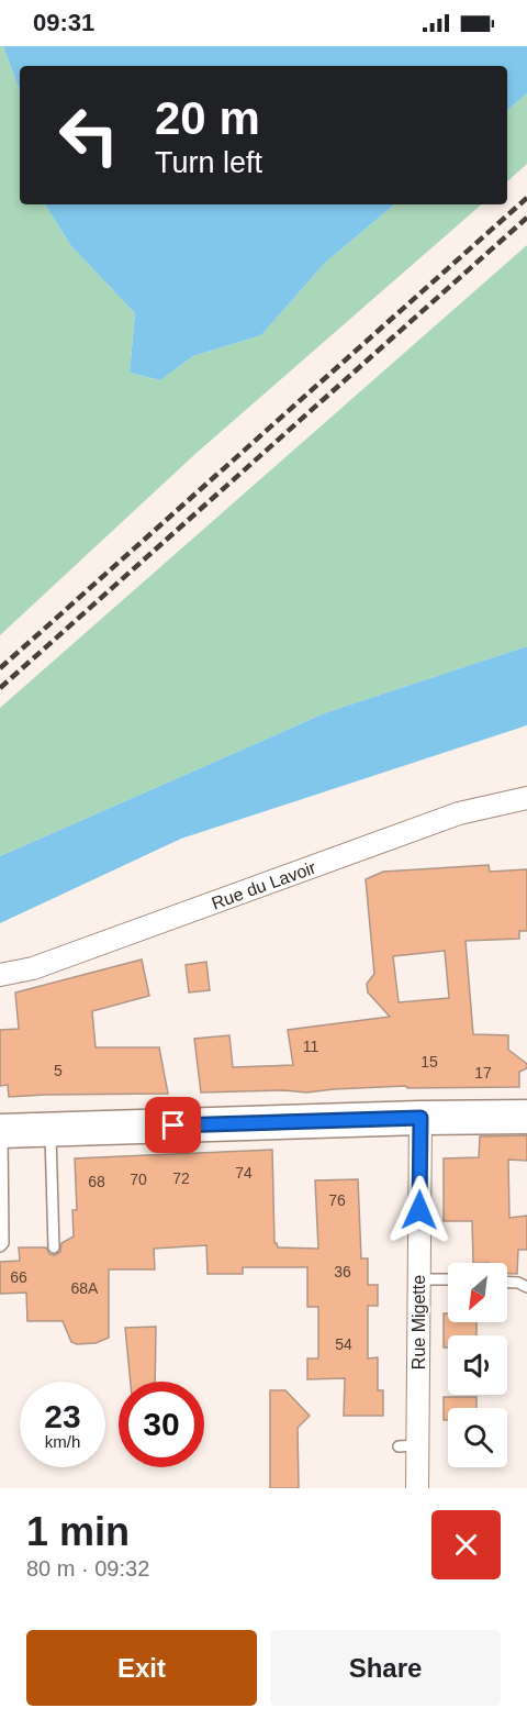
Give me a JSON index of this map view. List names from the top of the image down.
{
  "streets": {
    "street": ["Rue du Lavoir", "Rue Migette"]
  },
  "house_numbers": [
    "11",
    "15",
    "5",
    "17",
    "74",
    "72",
    "70",
    "68",
    "76",
    "36",
    "66",
    "68A",
    "54"
  ],
  "north": "bottom left",
  "page": {
    "status": "09:31",
    "turn": ["20 m", "Turn left"],
    "speed": "23 km/h",
    "limit": "30",
    "heading": ["1 min", "80 m · 09:32"],
    "buttons": ["Exit", "Share"]
  }
}
